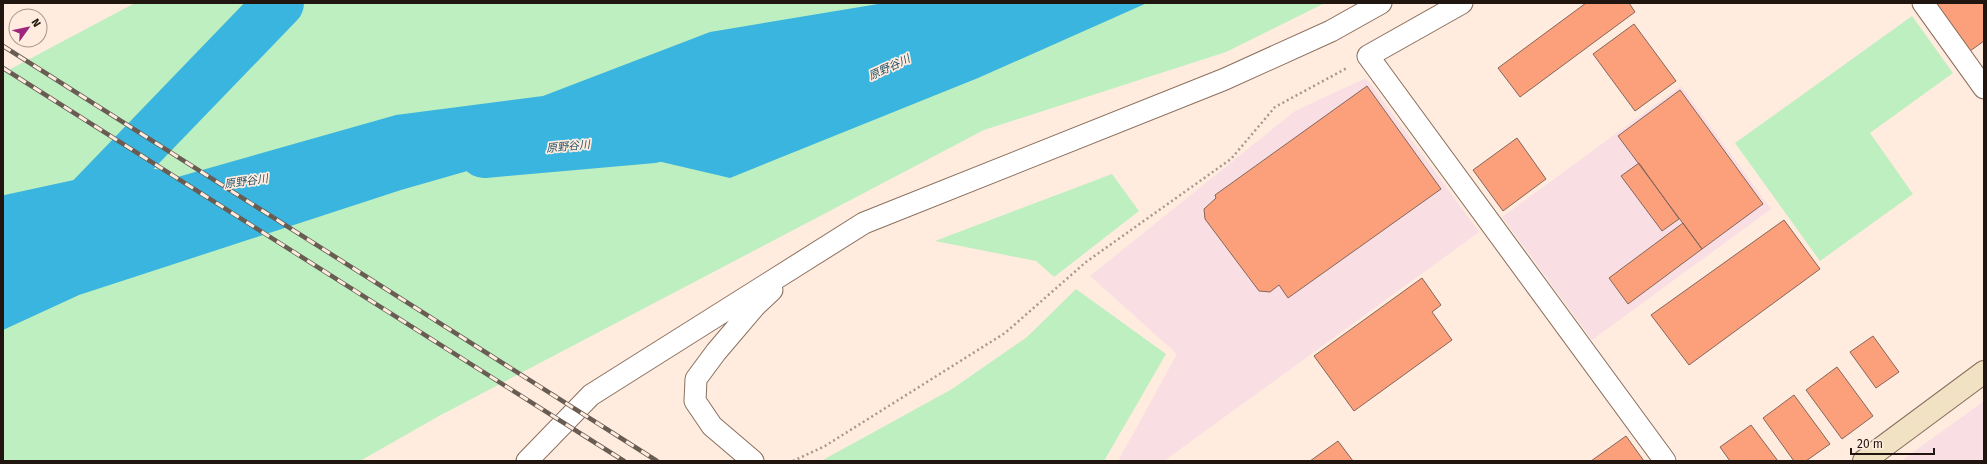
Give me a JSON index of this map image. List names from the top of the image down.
{
  "water": ["原野谷川"],
  "scale_bar": "20 m",
  "north": "top right"
}
